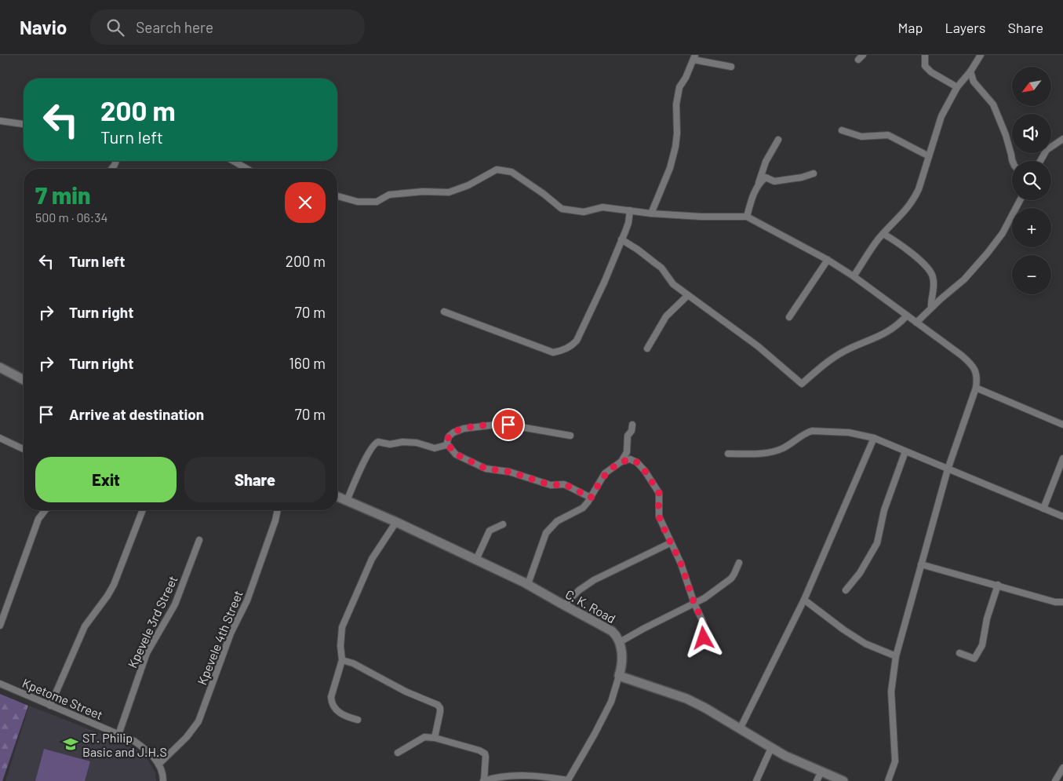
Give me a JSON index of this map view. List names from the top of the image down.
{
  "streets": {
    "street": [
      "C. K. Road",
      "Kpevele 3rd Street",
      "Kpevele 4th Street",
      "Kpetome Street"
    ]
  },
  "crossings": [
    ["Kpevele 3rd Street", "Kpetome Street"],
    ["Kpevele 4th Street", "Kpetome Street"]
  ],
  "places": {
    "school or university": ["ST. Philip Basic and J.H.S"]
  },
  "north": "bottom left",
  "page": {
    "header": "Navio",
    "search": "Search here",
    "nav": ["Map", "Layers", "Share"],
    "map_buttons": ["+", "−"],
    "turn": ["200 m", "Turn left"],
    "heading": ["7 min", "500 m · 06:34"],
    "list": [
      {
        "name": "Turn left",
        "value": "200 m"
      },
      {
        "name": "Turn right",
        "value": "70 m"
      },
      {
        "name": "Turn right",
        "value": "160 m"
      },
      {
        "name": "Arrive at destination",
        "value": "70 m"
      }
    ],
    "buttons": ["Exit", "Share"]
  }
}
